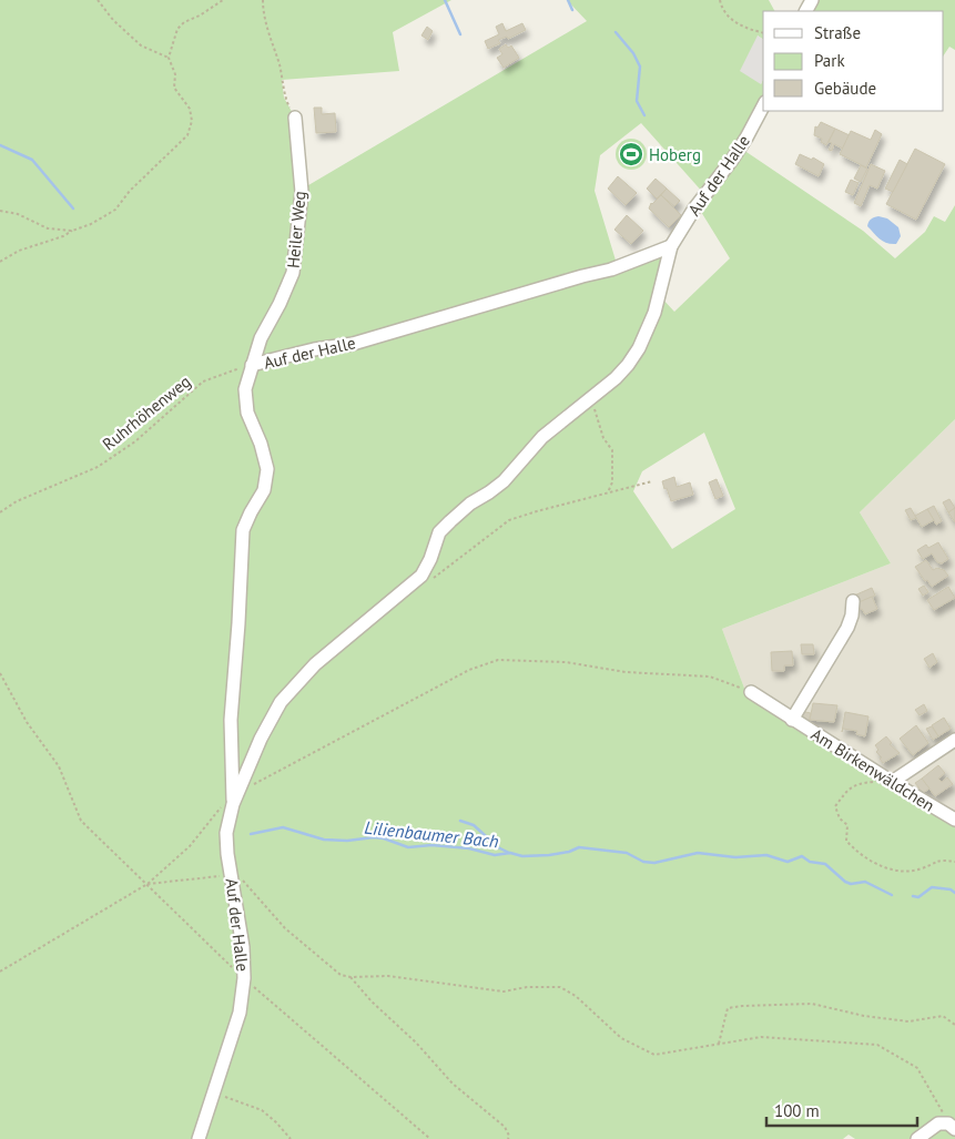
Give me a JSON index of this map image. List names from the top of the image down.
{
  "streets": {
    "street": ["Auf der Halle", "Heiler Weg", "Am Birkenwäldchen"],
    "path": ["Ruhrhöhenweg"]
  },
  "crossings": [
    ["Auf der Halle", "Heiler Weg"],
    ["Auf der Halle", "Ruhrhöhenweg"],
    ["Heiler Weg", "Ruhrhöhenweg"]
  ],
  "water": ["Lilienbaumer Bach"],
  "places": {
    "sports": ["Hoberg"]
  },
  "legend": ["Straße", "Park", "Gebäude"],
  "scale_bar": "100 m"
}
